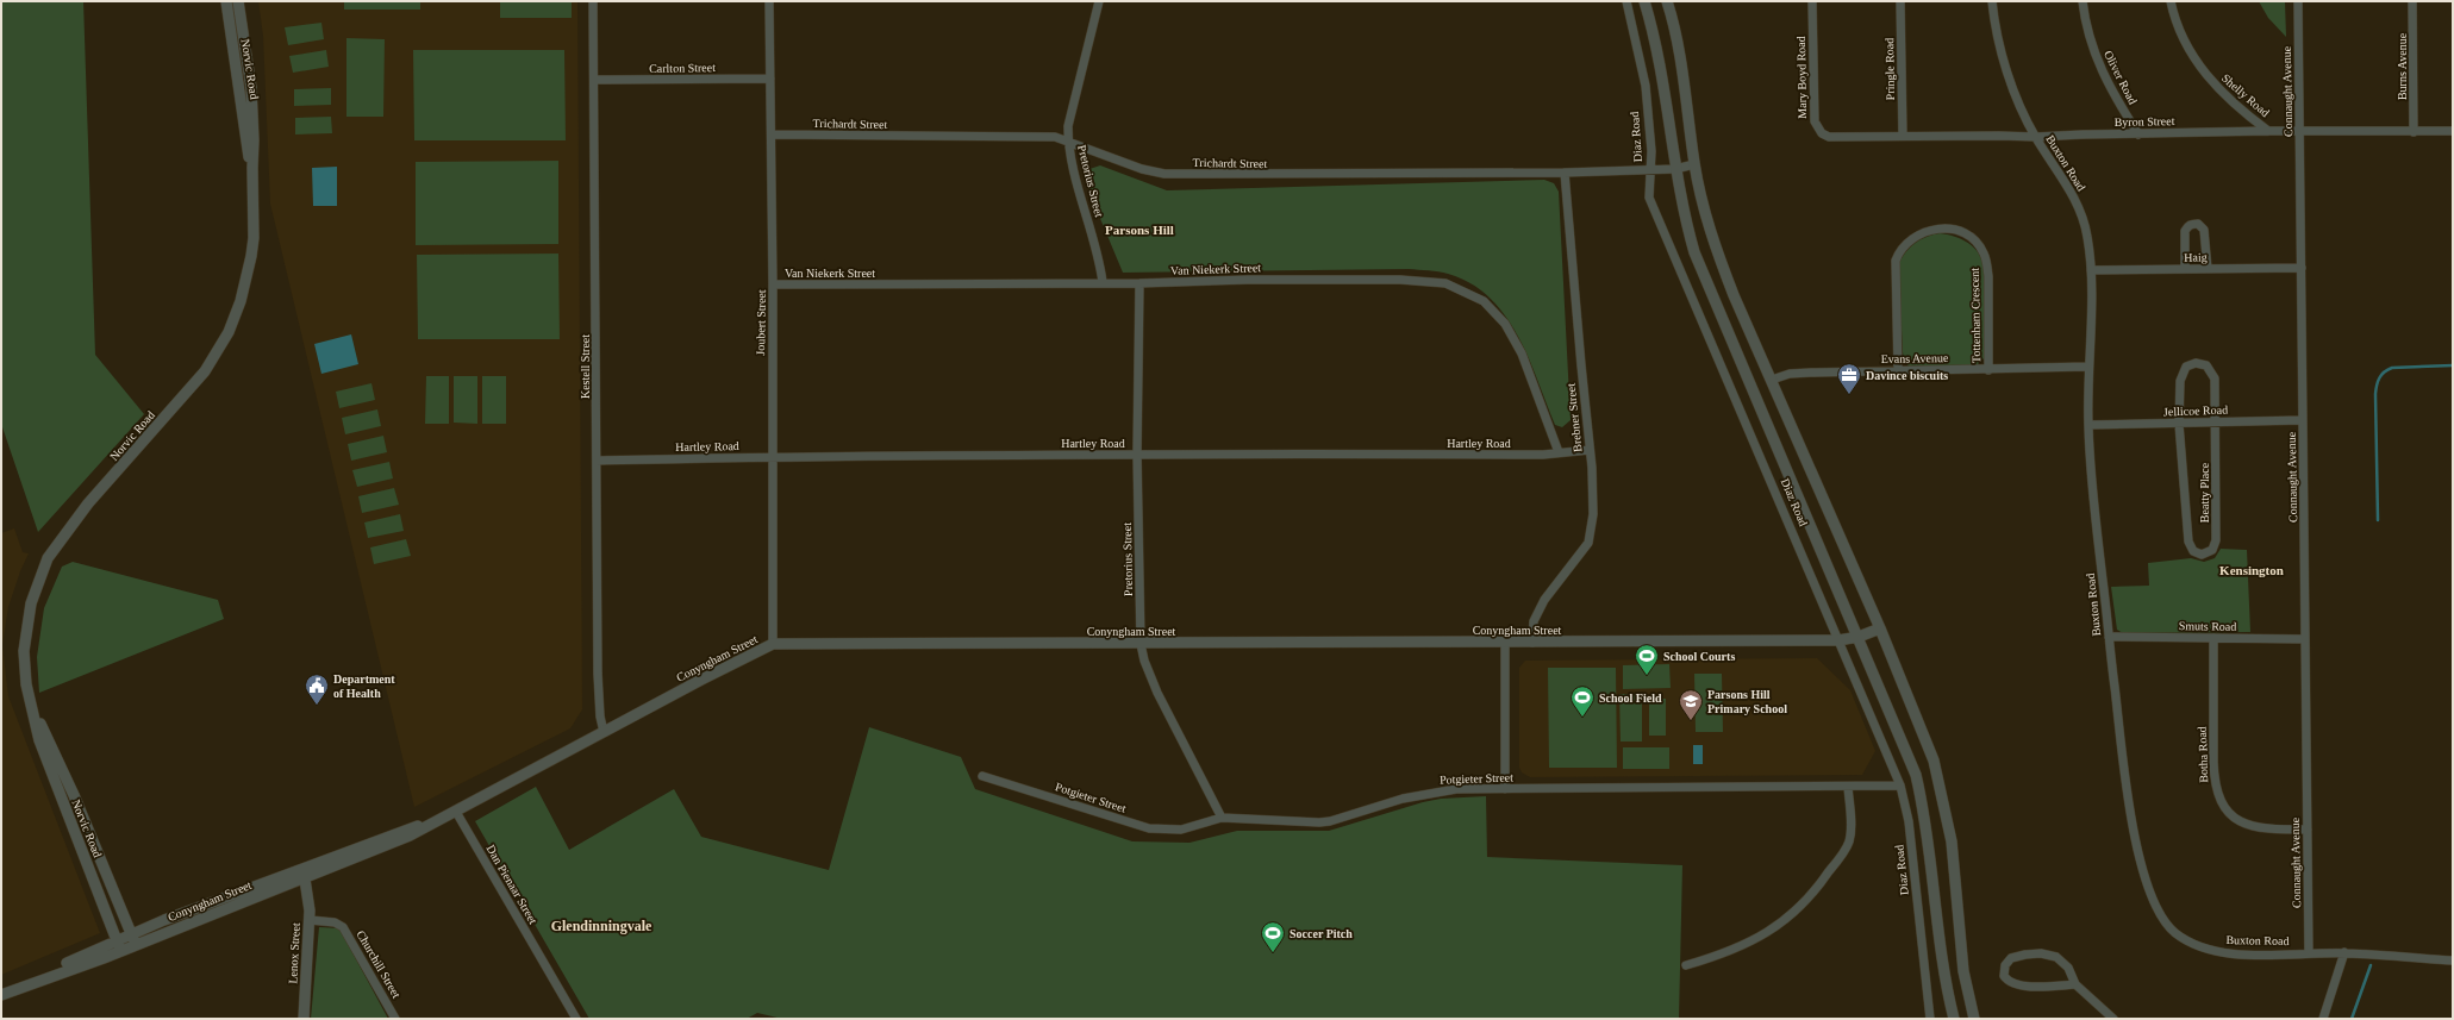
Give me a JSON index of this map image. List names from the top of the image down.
{
  "streets": {
    "street": [
      "Burns Avenue",
      "Carlton Street",
      "Norvic Road",
      "Pringle Road",
      "Mary Boyd Road",
      "Oliver Road",
      "Connaught Avenue",
      "Shelly Road",
      "Byron Street",
      "Trichardt Street",
      "Diaz Road",
      "Buxton Road",
      "Pretorius Street",
      "Haig",
      "Van Niekerk Street",
      "Tottenham Crescent",
      "Joubert Street",
      "Evans Avenue",
      "Kestell Street",
      "Jellicoe Road",
      "Brebner Street",
      "Hartley Road",
      "Beatty Place",
      "Smuts Road",
      "Conyngham Street",
      "Botha Road",
      "Potgieter Street",
      "Dan Pienaar Street",
      "Lenox Street",
      "Churchill Street"
    ]
  },
  "crossings": [
    ["Burns Avenue", "Byron Street"],
    ["Carlton Street", "Joubert Street"],
    ["Carlton Street", "Kestell Street"],
    ["Norvic Road", "Conyngham Street"],
    ["Pringle Road", "Byron Street"],
    ["Mary Boyd Road", "Byron Street"],
    ["Oliver Road", "Byron Street"],
    ["Connaught Avenue", "Byron Street"],
    ["Connaught Avenue", "Buxton Road"],
    ["Connaught Avenue", "Haig"],
    ["Connaught Avenue", "Jellicoe Road"],
    ["Connaught Avenue", "Smuts Road"],
    ["Connaught Avenue", "Botha Road"],
    ["Shelly Road", "Byron Street"],
    ["Byron Street", "Buxton Road"],
    ["Trichardt Street", "Diaz Road"],
    ["Trichardt Street", "Pretorius Street"],
    ["Trichardt Street", "Joubert Street"],
    ["Trichardt Street", "Brebner Street"],
    ["Diaz Road", "Conyngham Street"],
    ["Diaz Road", "Potgieter Street"],
    ["Buxton Road", "Haig"],
    ["Buxton Road", "Evans Avenue"],
    ["Buxton Road", "Jellicoe Road"],
    ["Buxton Road", "Smuts Road"],
    ["Pretorius Street", "Van Niekerk Street"],
    ["Pretorius Street", "Hartley Road"],
    ["Pretorius Street", "Conyngham Street"],
    ["Pretorius Street", "Potgieter Street"],
    ["Van Niekerk Street", "Joubert Street"],
    ["Van Niekerk Street", "Hartley Road"],
    ["Tottenham Crescent", "Evans Avenue"],
    ["Joubert Street", "Hartley Road"],
    ["Joubert Street", "Conyngham Street"],
    ["Kestell Street", "Hartley Road"],
    ["Kestell Street", "Conyngham Street"],
    ["Jellicoe Road", "Beatty Place"],
    ["Brebner Street", "Hartley Road"],
    ["Brebner Street", "Conyngham Street"],
    ["Smuts Road", "Botha Road"],
    ["Conyngham Street", "Dan Pienaar Street"],
    ["Conyngham Street", "Lenox Street"],
    ["Lenox Street", "Churchill Street"]
  ],
  "districts": ["Parsons Hill", "Kensington", "Glendinningvale"],
  "places": {
    "office": ["Davince biscuits"],
    "sports": ["School Courts", "School Field", "Soccer Pitch"],
    "public building": ["Department of Health"],
    "school or university": ["Parsons Hill Primary School"]
  }
}
